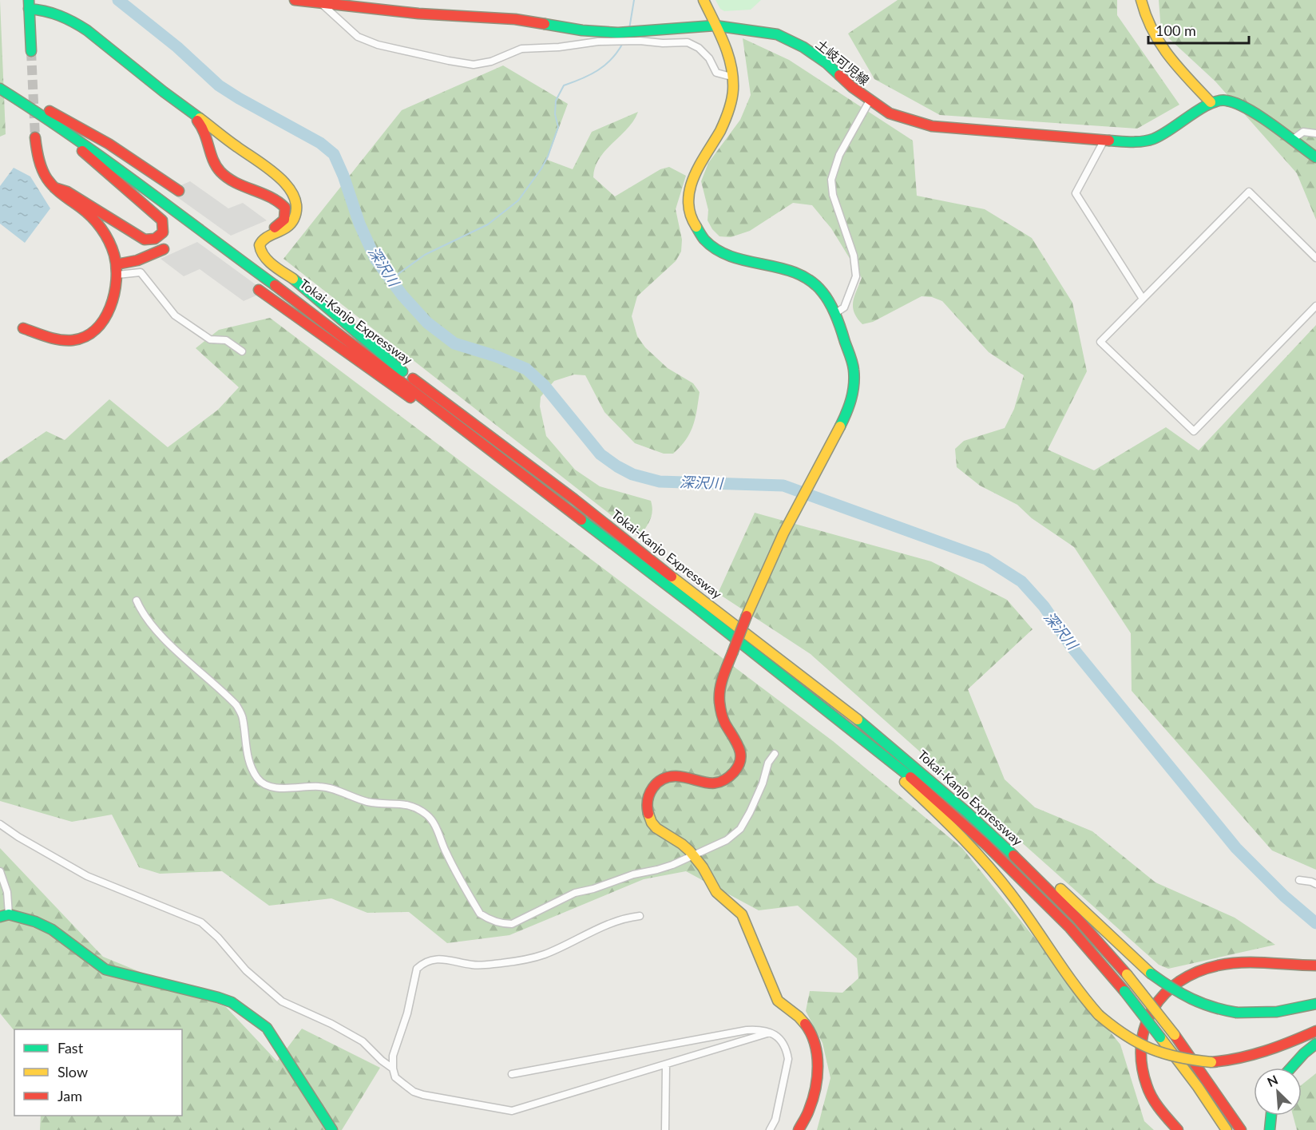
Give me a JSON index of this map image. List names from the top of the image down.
{
  "streets": {
    "main road": ["土岐可児線", "Tokai-Kanjo Expressway"]
  },
  "water": ["深沢川"],
  "legend": ["Fast", "Slow", "Jam"],
  "scale_bar": "100 m",
  "north": "top left"
}
